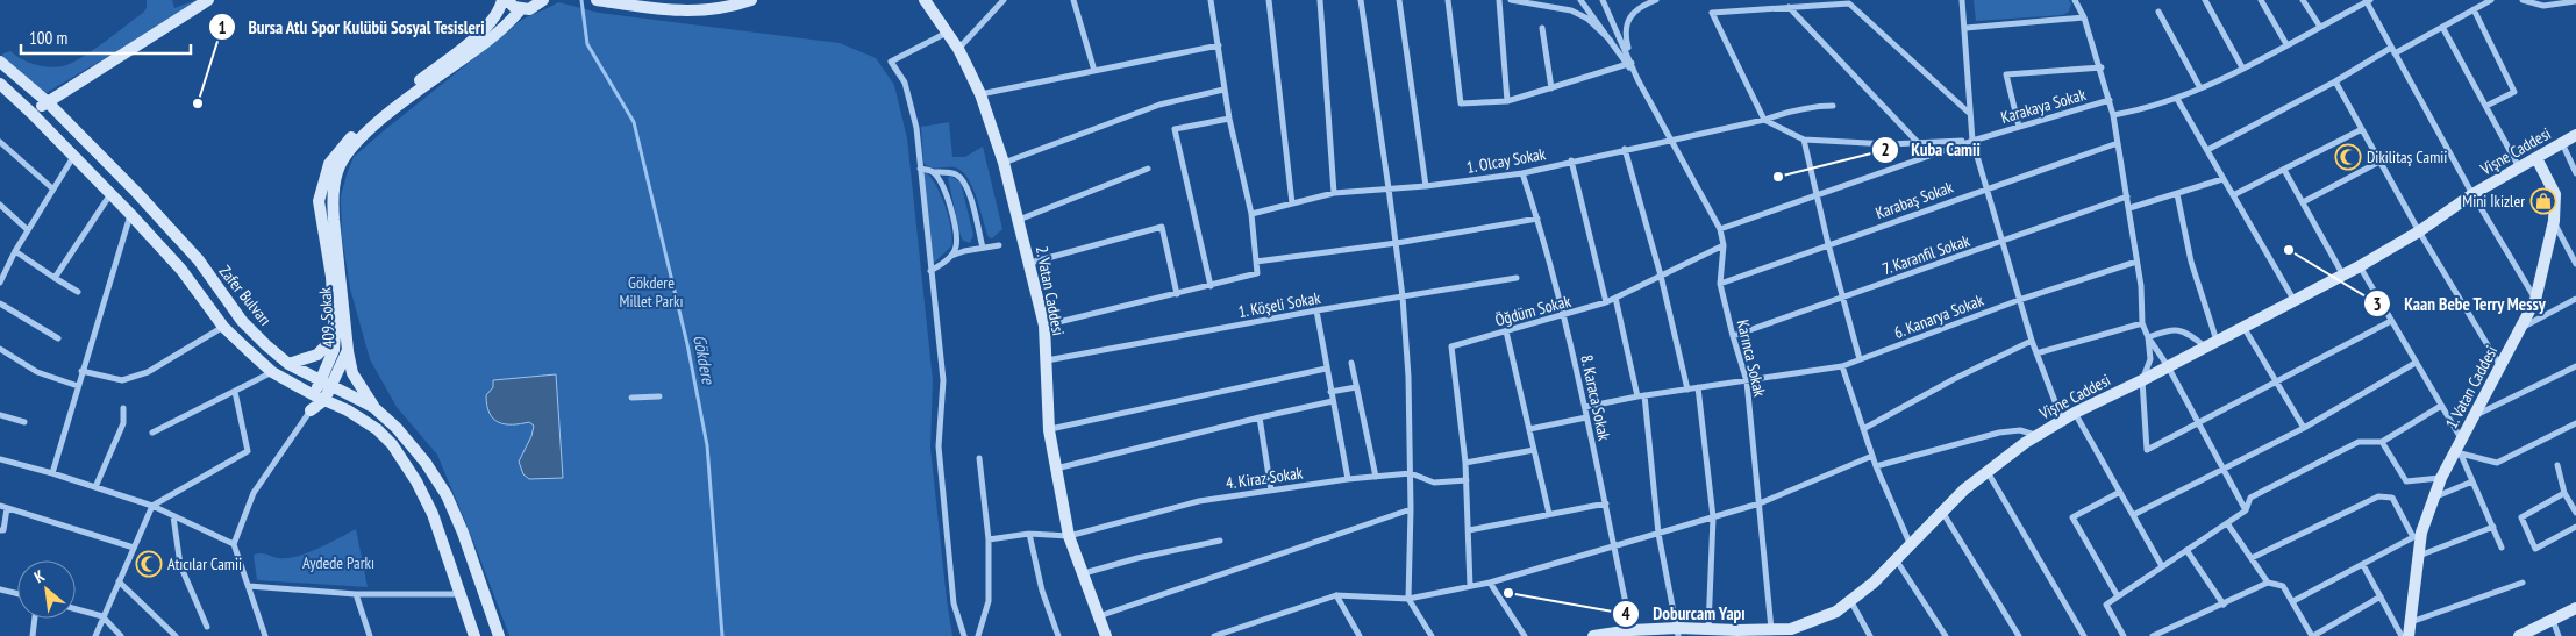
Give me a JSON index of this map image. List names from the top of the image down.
{
  "streets": {
    "main road": [
      "Vişne Caddesi",
      "2. Vatan Caddesi",
      "Zafer Bulvarı",
      "409. Sokak",
      "1. Vatan Caddesi"
    ],
    "street": [
      "Karakaya Sokak",
      "1. Olcay Sokak",
      "Karabaş Sokak",
      "7. Karanfil Sokak",
      "1. Köşeli Sokak",
      "Öğdüm Sokak",
      "6. Kanarya Sokak",
      "Karınca Sokak",
      "8. Karaca Sokak",
      "4. Kiraz Sokak"
    ]
  },
  "crossings": [
    ["Karakaya Sokak", "Karınca Sokak"],
    ["Vişne Caddesi", "Karınca Sokak"],
    ["Vişne Caddesi", "1. Vatan Caddesi"],
    ["Vişne Caddesi", "8. Karaca Sokak"],
    ["1. Olcay Sokak", "Karınca Sokak"],
    ["1. Olcay Sokak", "8. Karaca Sokak"],
    ["Karabaş Sokak", "Karınca Sokak"],
    ["7. Karanfil Sokak", "Karınca Sokak"],
    ["2. Vatan Caddesi", "1. Köşeli Sokak"],
    ["2. Vatan Caddesi", "4. Kiraz Sokak"],
    ["Zafer Bulvarı", "409. Sokak"],
    ["Öğdüm Sokak", "Karınca Sokak"],
    ["Öğdüm Sokak", "8. Karaca Sokak"],
    ["Öğdüm Sokak", "4. Kiraz Sokak"],
    ["6. Kanarya Sokak", "Karınca Sokak"],
    ["6. Kanarya Sokak", "8. Karaca Sokak"]
  ],
  "water": ["Gökdere"],
  "parks": ["Gökdere Millet Parkı", "Aydede Parkı"],
  "places": {
    "other": [
      "Bursa Atlı Spor Kulübü Sosyal Tesisleri",
      "Kuba Camii",
      "Kaan Bebe Terry Messy",
      "Doburcam Yapı"
    ],
    "mosque": ["Dikilitaş Camii", "Atıcılar Camii"],
    "shop": ["Mini İkizler"]
  },
  "scale_bar": "100 m",
  "north": "top left"
}
